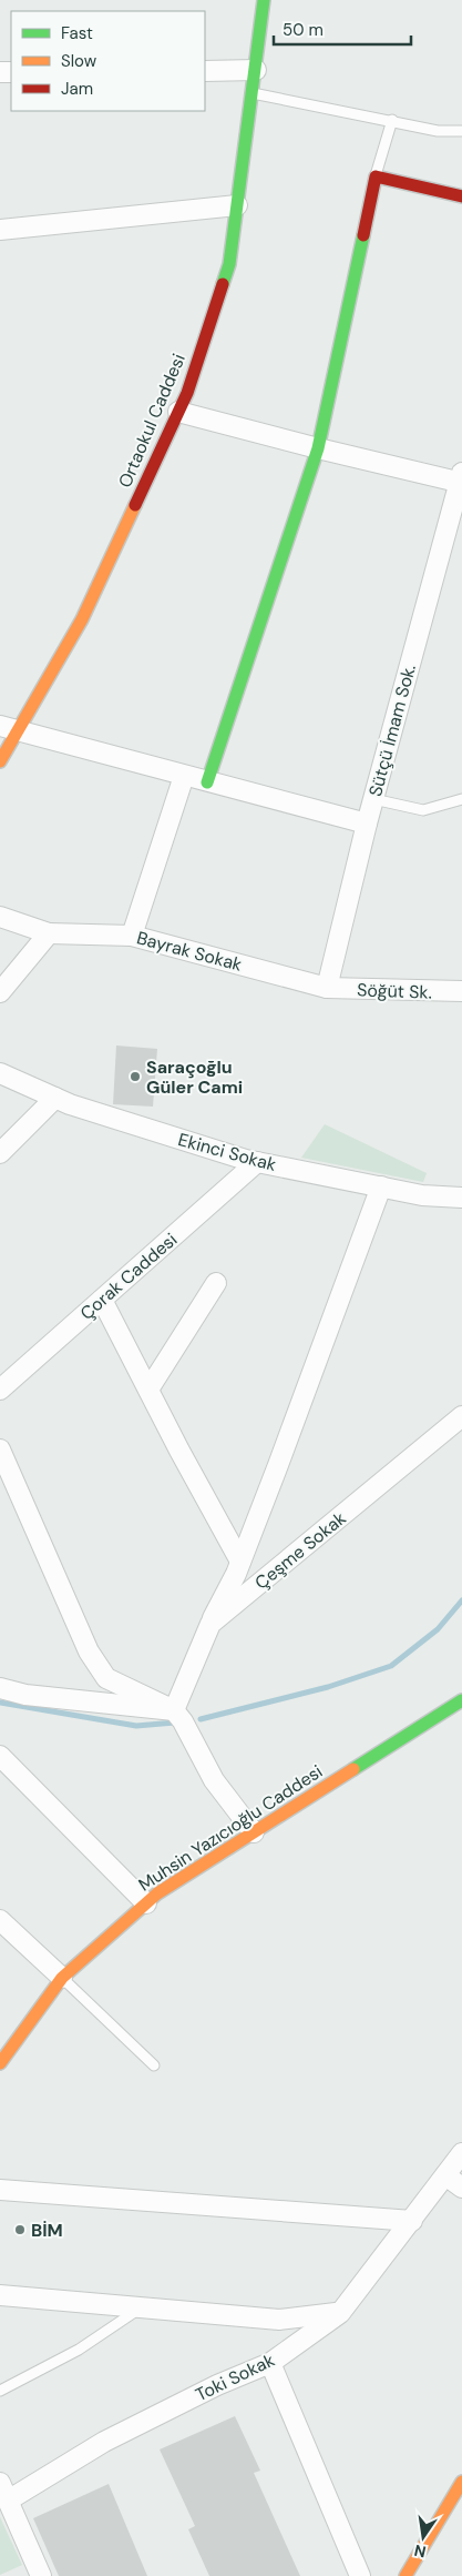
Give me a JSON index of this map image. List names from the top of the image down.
{
  "streets": {
    "street": [
      "Ortaokul Caddesi",
      "Sütçü İmam Sok.",
      "Bayrak Sokak",
      "Söğüt Sk.",
      "Ekinci Sokak",
      "Çorak Caddesi",
      "Çeşme Sokak",
      "Muhsin Yazıcıoğlu Caddesi",
      "Toki Sokak"
    ]
  },
  "crossings": [
    ["Sütçü İmam Sok.", "Bayrak Sokak"],
    ["Sütçü İmam Sok.", "Söğüt Sk."],
    ["Bayrak Sokak", "Söğüt Sk."],
    ["Ekinci Sokak", "Çorak Caddesi"]
  ],
  "places": ["Saraçoğlu Güler Cami", "BİM"],
  "legend": ["Fast", "Slow", "Jam"],
  "scale_bar": "50 m",
  "north": "bottom"
}
